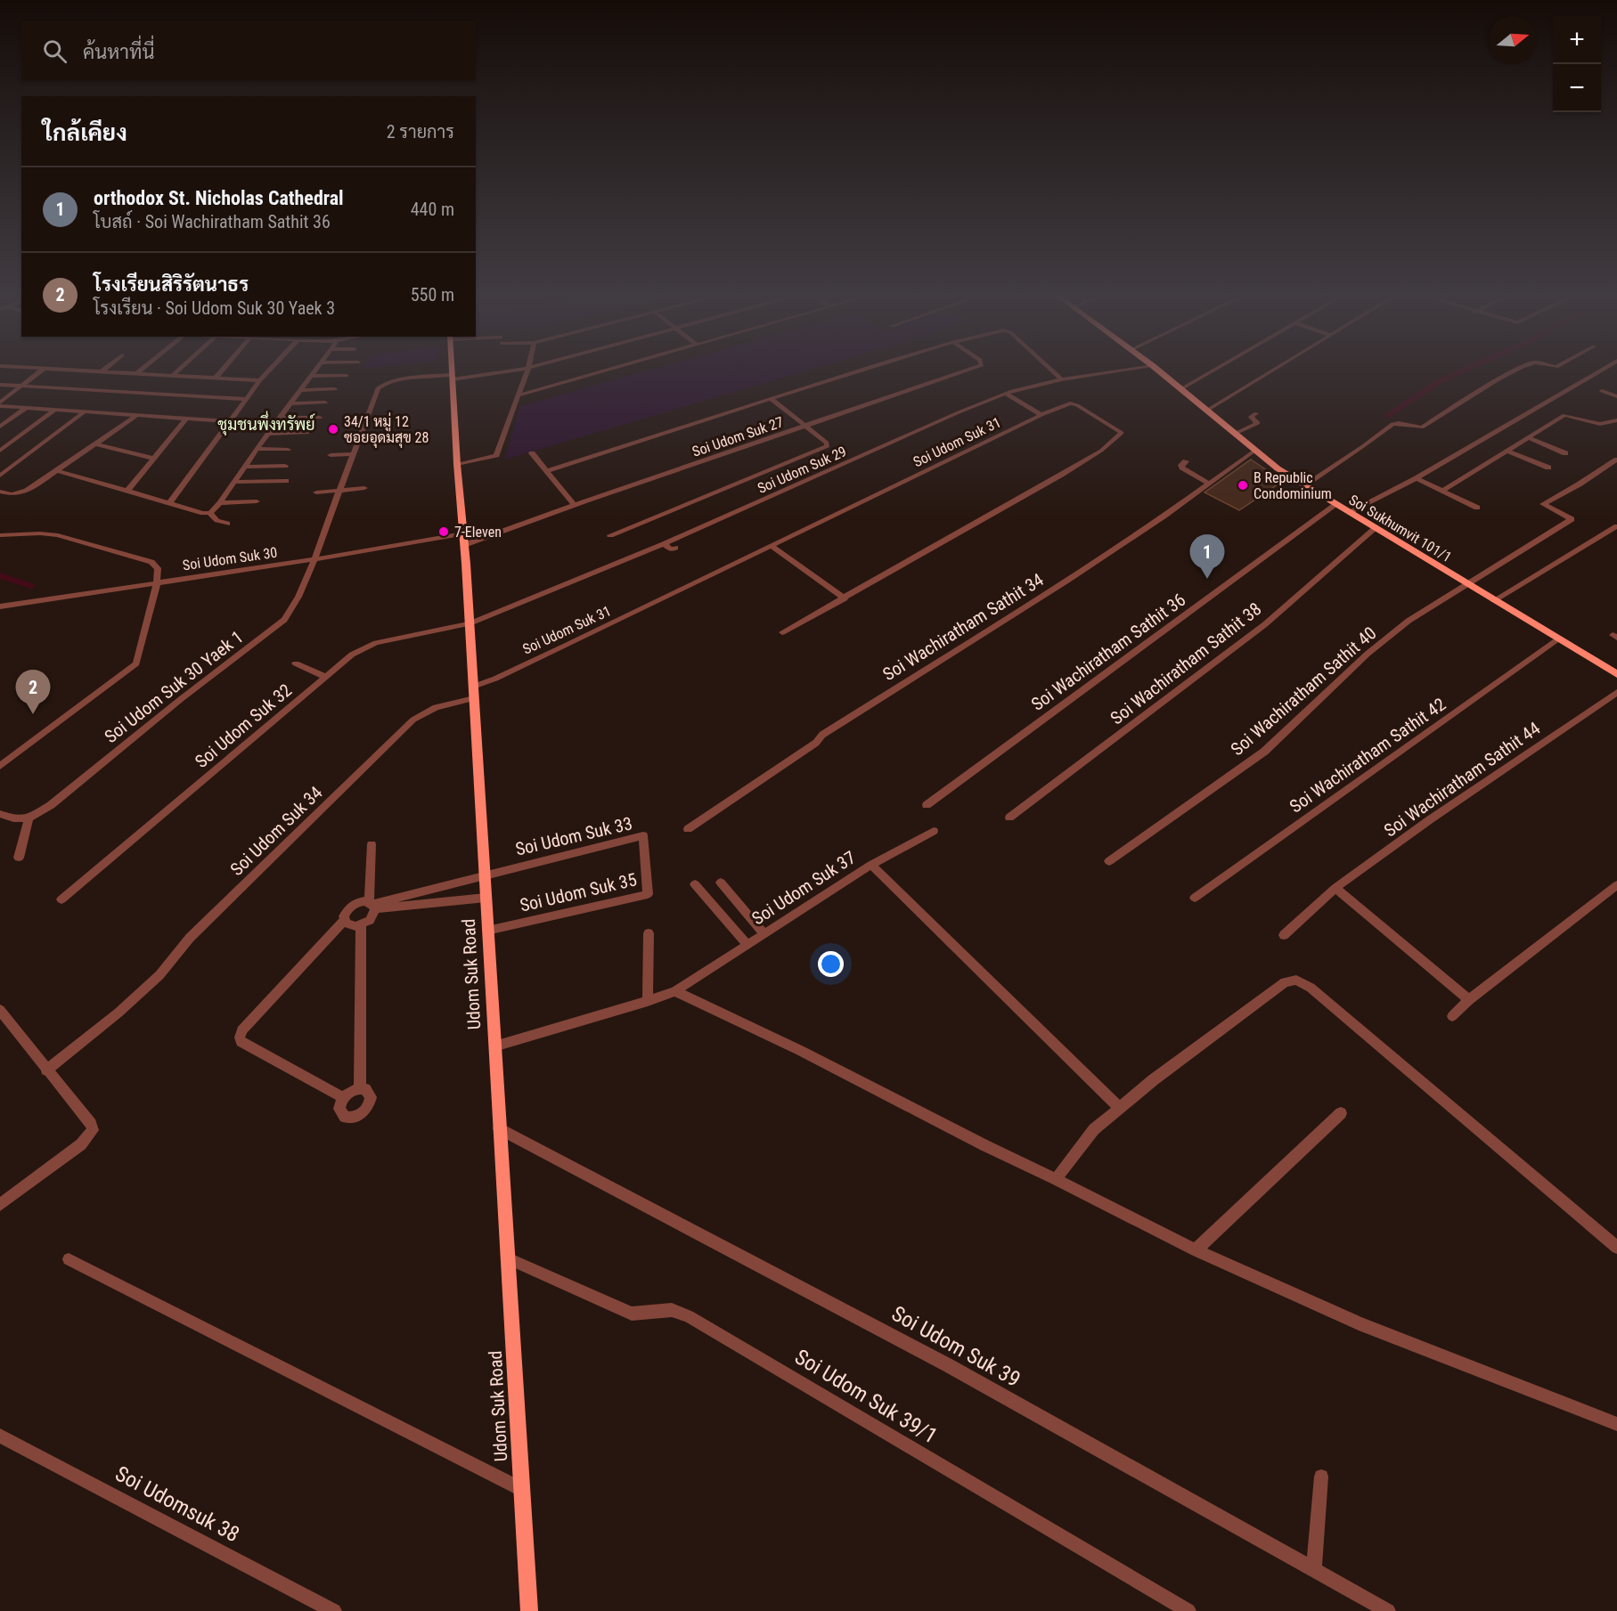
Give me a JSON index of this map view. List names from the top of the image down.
{
  "streets": {
    "main road": ["Soi Sukhumvit 101/1", "Udom Suk Road"],
    "street": [
      "Soi Udom Suk 27",
      "Soi Udom Suk 31",
      "Soi Udom Suk 29",
      "Soi Udom Suk 30",
      "Soi Wachiratham Sathit 34",
      "Soi Wachiratham Sathit 36",
      "Soi Wachiratham Sathit 38",
      "Soi Udom Suk 30 Yaek 1",
      "Soi Wachiratham Sathit 40",
      "Soi Udom Suk 32",
      "Soi Wachiratham Sathit 42",
      "Soi Wachiratham Sathit 44",
      "Soi Udom Suk 34",
      "Soi Udom Suk 33",
      "Soi Udom Suk 37",
      "Soi Udom Suk 35",
      "Soi Udom Suk 39",
      "Soi Udom Suk 39/1",
      "Soi Udomsuk 38"
    ]
  },
  "crossings": [
    ["Soi Udom Suk 27", "Udom Suk Road"],
    ["Soi Udom Suk 31", "Soi Udom Suk 34"],
    ["Soi Udom Suk 31", "Udom Suk Road"],
    ["Soi Udom Suk 29", "Soi Udom Suk 32"],
    ["Soi Udom Suk 29", "Udom Suk Road"],
    ["Soi Sukhumvit 101/1", "Soi Wachiratham Sathit 34"],
    ["Soi Sukhumvit 101/1", "Soi Wachiratham Sathit 36"],
    ["Soi Sukhumvit 101/1", "Soi Wachiratham Sathit 38"],
    ["Soi Sukhumvit 101/1", "Soi Wachiratham Sathit 40"],
    ["Soi Sukhumvit 101/1", "Soi Wachiratham Sathit 42"],
    ["Soi Udom Suk 30", "Soi Udom Suk 30 Yaek 1"],
    ["Soi Udom Suk 30", "Udom Suk Road"],
    ["Soi Udom Suk 30 Yaek 1", "Udom Suk Road"],
    ["Soi Udom Suk 32", "Udom Suk Road"],
    ["Soi Udom Suk 34", "Udom Suk Road"],
    ["Soi Udom Suk 33", "Soi Udom Suk 35"],
    ["Soi Udom Suk 33", "Udom Suk Road"],
    ["Soi Udom Suk 37", "Udom Suk Road"],
    ["Soi Udom Suk 35", "Udom Suk Road"],
    ["Udom Suk Road", "Soi Udom Suk 39"],
    ["Udom Suk Road", "Soi Udom Suk 39/1"]
  ],
  "districts": ["ชุมชนพึ่งทรัพย์"],
  "places": ["34/1 หมู่ 12 ซอยอุดมสุข 28", "B Republic Condominium", "7-Eleven"],
  "north": "right",
  "page": {
    "map_buttons": ["+", "−"],
    "search": "ค้นหาที่นี่",
    "heading": ["ใกล้เคียง", "2 รายการ"],
    "list": [
      {
        "mark": "1",
        "name": "orthodox St. Nicholas Cathedral",
        "note": "โบสถ์ · Soi Wachiratham Sathit 36",
        "value": "440 m"
      },
      {
        "mark": "2",
        "name": "โรงเรียนสิริรัตนาธร",
        "note": "โรงเรียน · Soi Udom Suk 30 Yaek 3",
        "value": "550 m"
      }
    ],
    "pins": ["1", "2"]
  }
}
